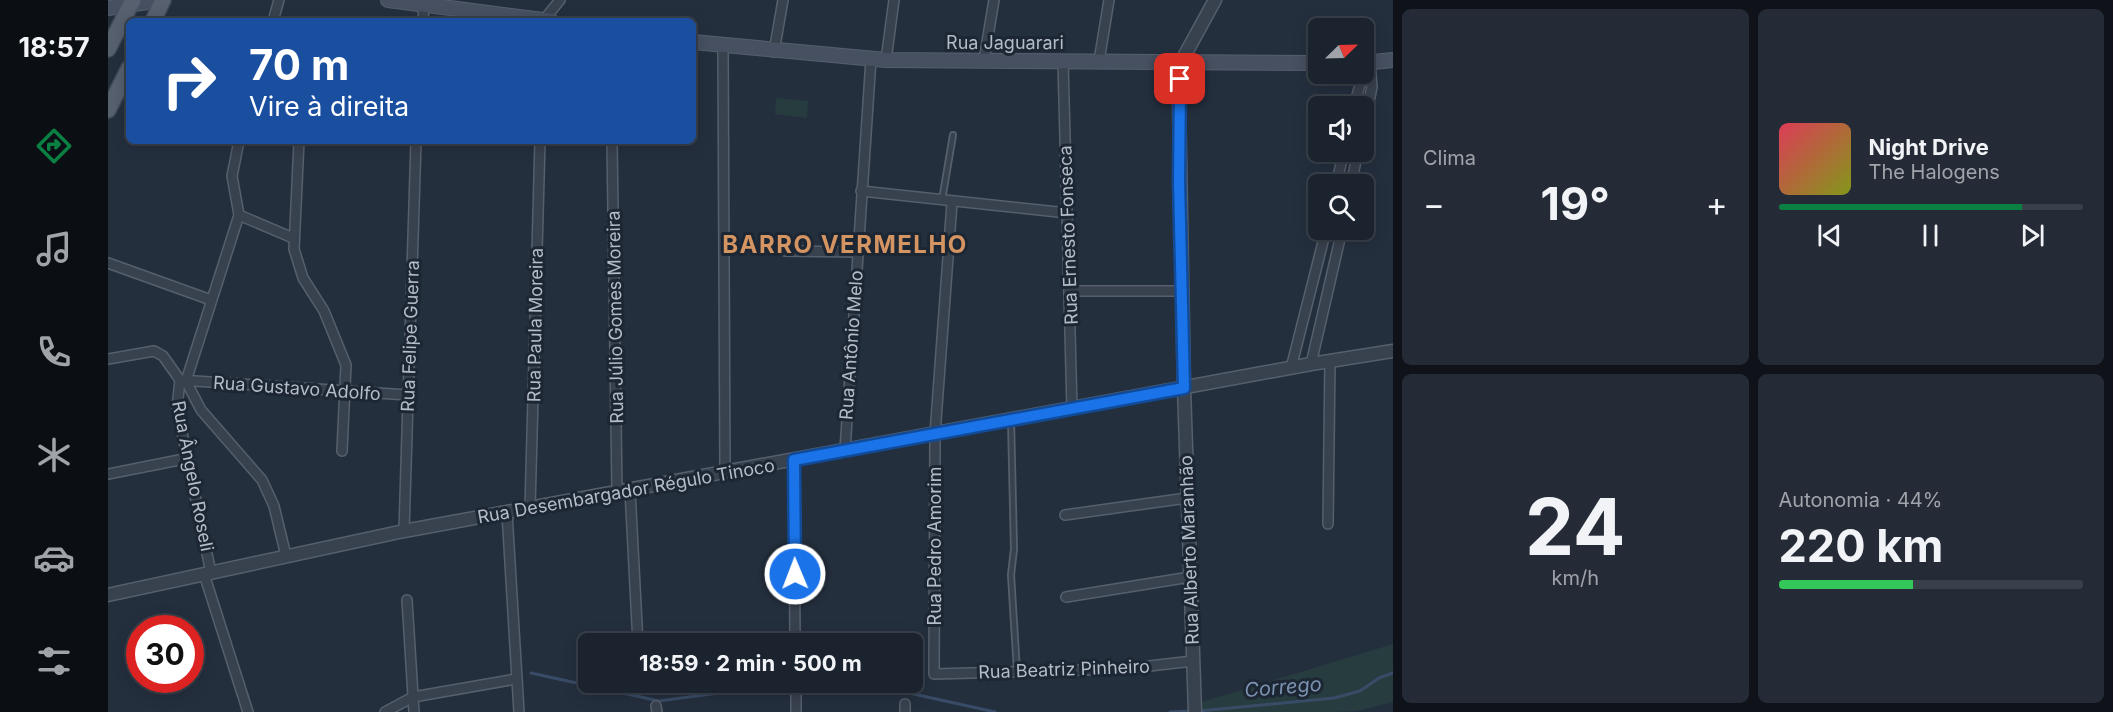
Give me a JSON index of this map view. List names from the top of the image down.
{
  "streets": {
    "main road": ["Rua Jaguarari"],
    "street": [
      "Rua Ernesto Fonseca",
      "Rua Júlio Gomes Moreira",
      "Rua Paula Moreira",
      "Rua Felipe Guerra",
      "Rua Antônio Melo",
      "Rua Gustavo Adolfo",
      "Rua Ângelo Roseli",
      "Rua Desembargador Régulo Tinoco",
      "Rua Pedro Amorim",
      "Rua Alberto Maranhão",
      "Rua Beatriz Pinheiro"
    ]
  },
  "crossings": [
    ["Rua Jaguarari", "Rua Ernesto Fonseca"],
    ["Rua Jaguarari", "Rua Antônio Melo"],
    ["Rua Jaguarari", "Rua Alberto Maranhão"],
    ["Rua Ernesto Fonseca", "Rua Desembargador Régulo Tinoco"],
    ["Rua Júlio Gomes Moreira", "Rua Desembargador Régulo Tinoco"],
    ["Rua Paula Moreira", "Rua Desembargador Régulo Tinoco"],
    ["Rua Felipe Guerra", "Rua Gustavo Adolfo"],
    ["Rua Felipe Guerra", "Rua Desembargador Régulo Tinoco"],
    ["Rua Antônio Melo", "Rua Desembargador Régulo Tinoco"],
    ["Rua Gustavo Adolfo", "Rua Ângelo Roseli"],
    ["Rua Ângelo Roseli", "Rua Desembargador Régulo Tinoco"],
    ["Rua Desembargador Régulo Tinoco", "Rua Pedro Amorim"],
    ["Rua Desembargador Régulo Tinoco", "Rua Alberto Maranhão"],
    ["Rua Pedro Amorim", "Rua Beatriz Pinheiro"],
    ["Rua Alberto Maranhão", "Rua Beatriz Pinheiro"]
  ],
  "districts": ["BARRO VERMELHO"],
  "water": ["Corrego"],
  "north": "top right",
  "page": {
    "tabs": "18:57",
    "tile": [
      "Clima",
      ["24", "km/h"],
      ["Autonomia · 44%", "220 km"]
    ],
    "turn": ["70 m", "Vire à direita"],
    "song": ["Night Drive", "The Halogens"],
    "heat": ["−", "19°", "+"],
    "limit": "30",
    "trip": "18:59 · 2 min · 500 m"
  }
}
